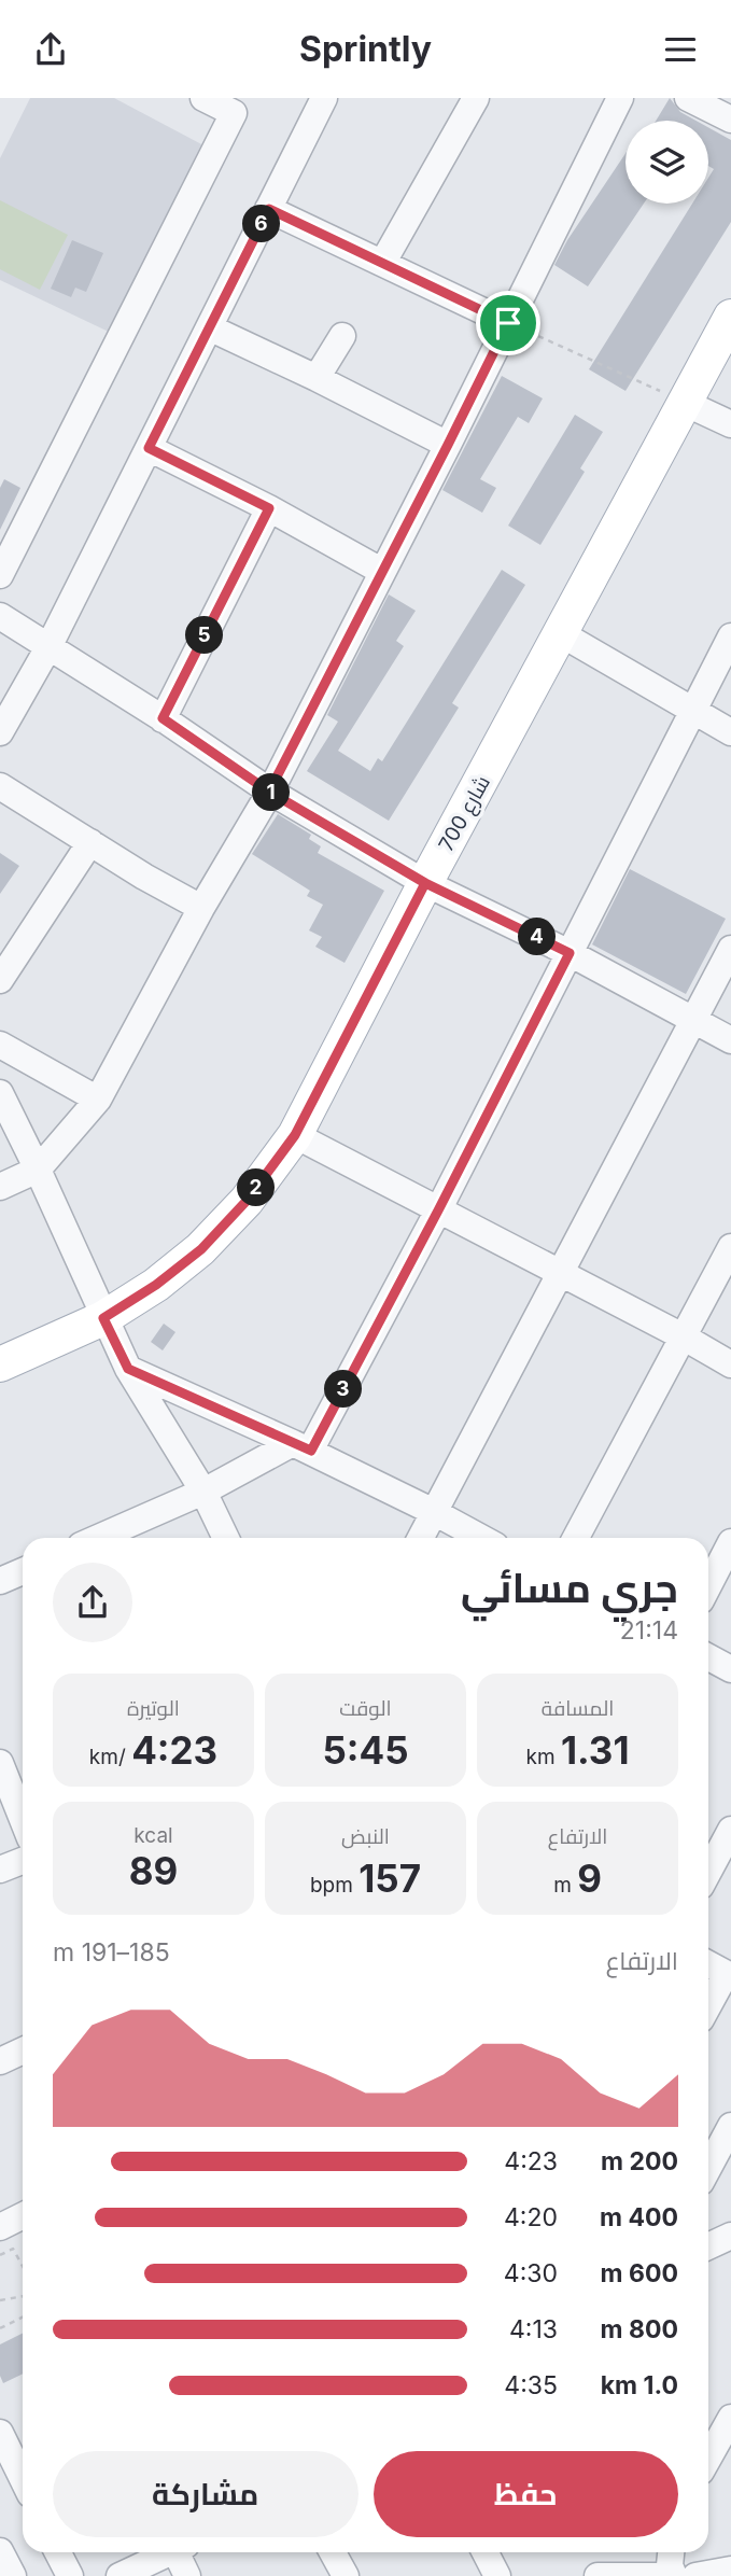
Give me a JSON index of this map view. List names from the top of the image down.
{
  "streets": {
    "main road": ["شارع 700"]
  },
  "page": {
    "header": "Sprintly",
    "pins": [
      "6",
      "5",
      "1",
      "4",
      "2",
      "3"
    ],
    "heading": ["جري مسائي", "21:14"],
    "stats": [
      ["المسافة", "1.31 km"],
      ["الوقت", "5:45"],
      ["الوتيرة", "4:23 /km"],
      ["الارتفاع", "9 m"],
      ["النبض", "157 bpm"],
      ["kcal", "89"]
    ],
    "chart": ["الارتفاع", "185–191 m"],
    "list": [
      {
        "name": "200 m",
        "note": "4:23"
      },
      {
        "name": "400 m",
        "note": "4:20"
      },
      {
        "name": "600 m",
        "note": "4:30"
      },
      {
        "name": "800 m",
        "note": "4:13"
      },
      {
        "name": "1.0 km",
        "note": "4:35"
      }
    ],
    "buttons": ["حفظ", "مشاركة"]
  }
}
